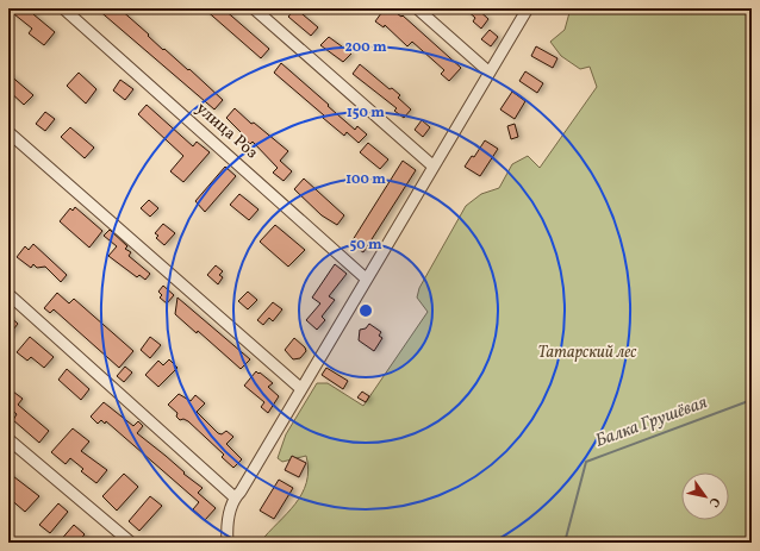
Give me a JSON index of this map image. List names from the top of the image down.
{
  "streets": {
    "street": ["улица Роз"]
  },
  "water": ["Балка Грушёвая"],
  "parks": ["Татарский лес"],
  "north": "bottom right",
  "rings": [
    "200 m",
    "150 m",
    "100 m",
    "50 m"
  ]
}
